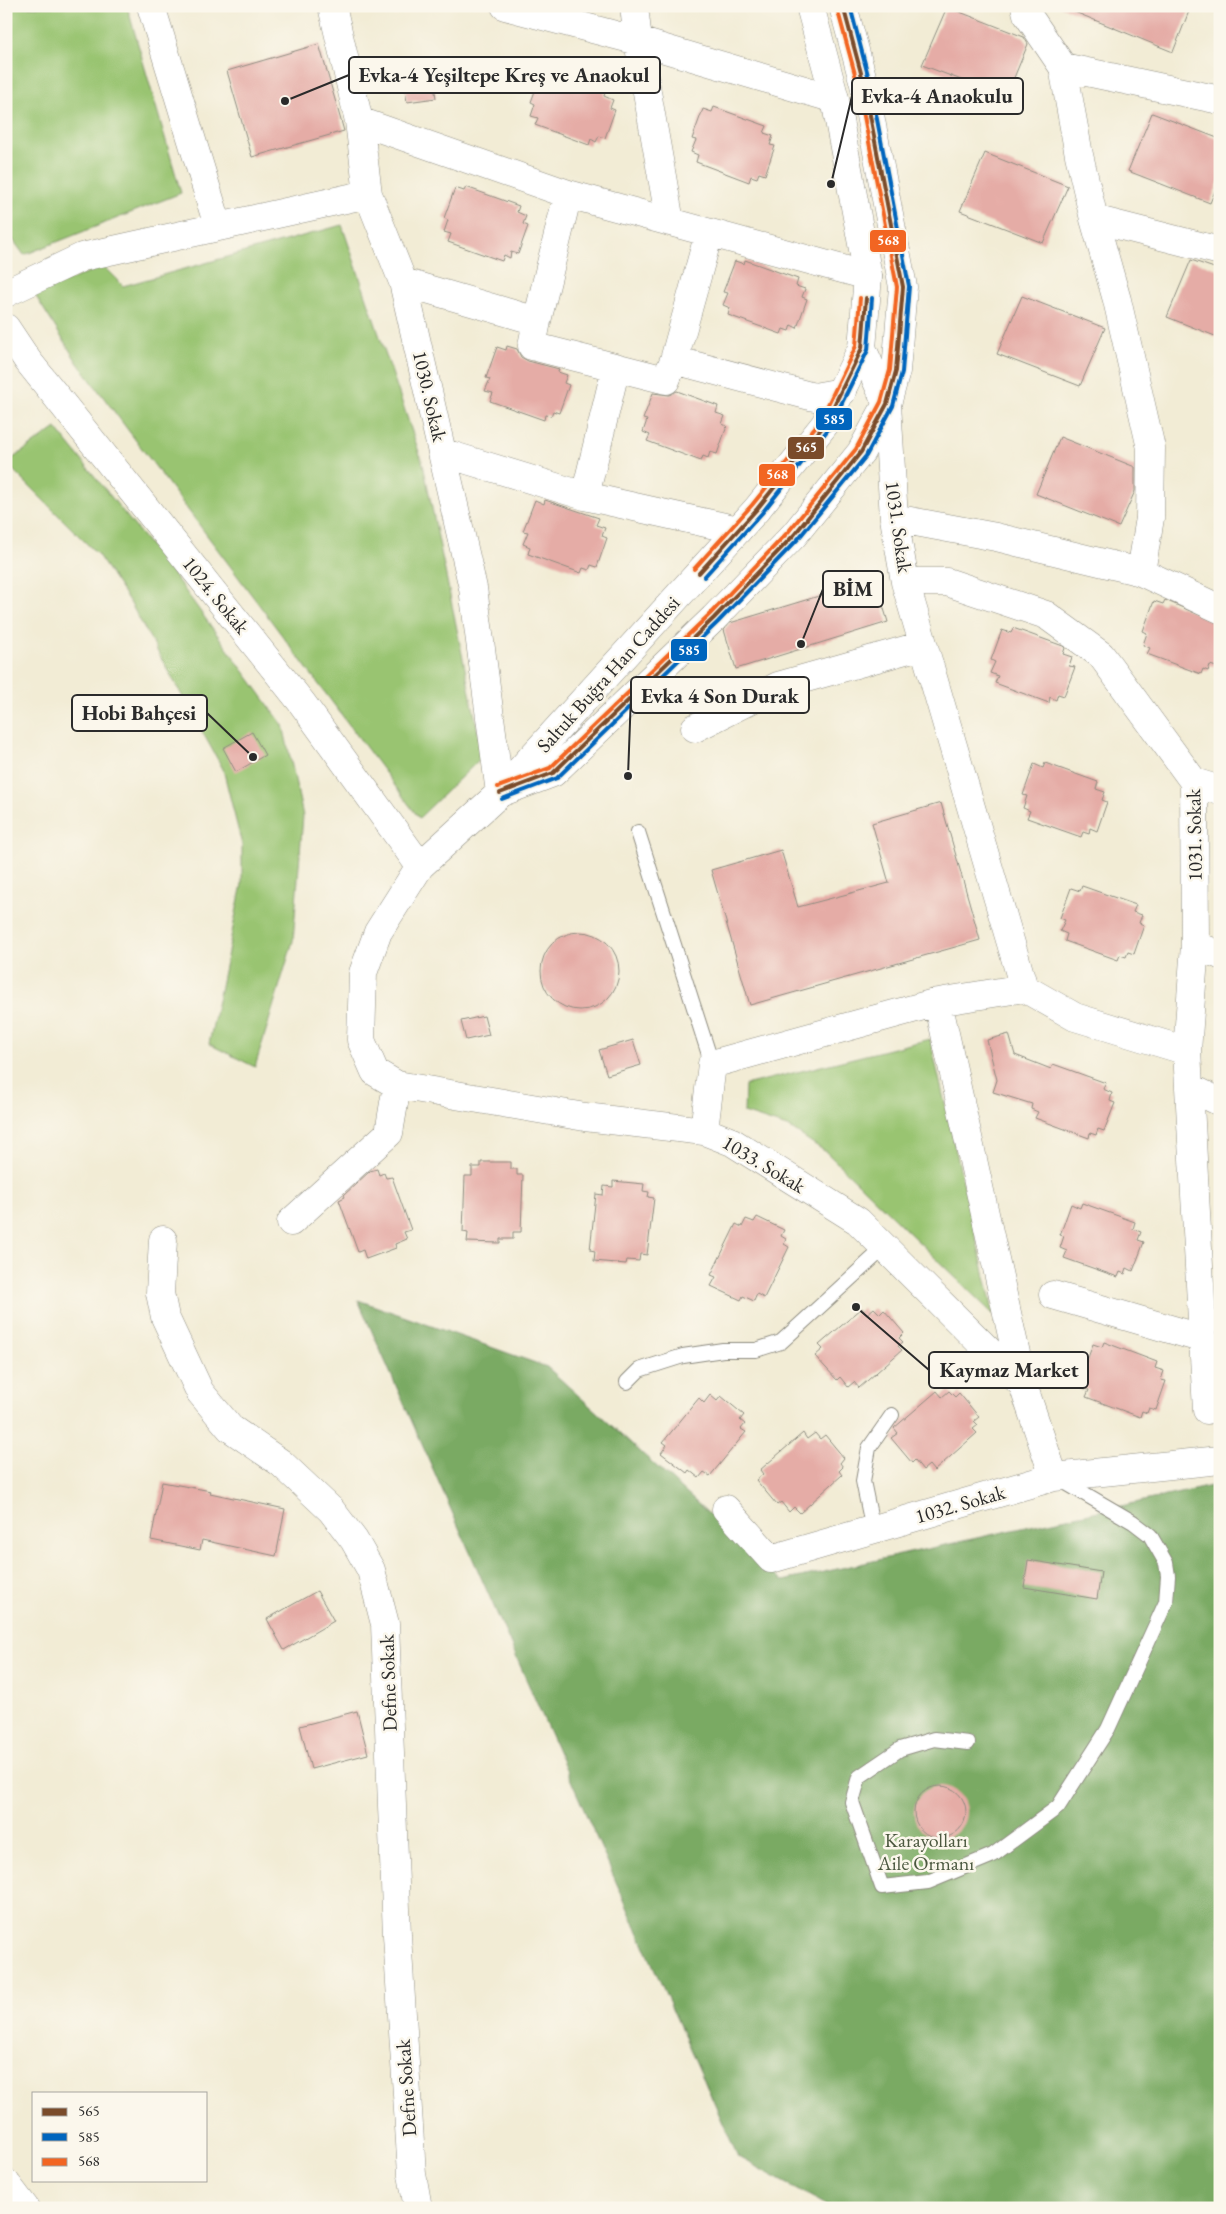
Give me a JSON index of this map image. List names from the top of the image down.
{
  "streets": {
    "street": [
      "1030. Sokak",
      "1031. Sokak",
      "1024. Sokak",
      "Saltuk Buğra Han Caddesi",
      "1033. Sokak",
      "1032. Sokak",
      "Defne Sokak"
    ]
  },
  "crossings": [
    ["1030. Sokak", "Saltuk Buğra Han Caddesi"],
    ["1031. Sokak", "Saltuk Buğra Han Caddesi"],
    ["1024. Sokak", "1033. Sokak"],
    ["1033. Sokak", "1032. Sokak"]
  ],
  "parks": ["Karayolları Aile Ormanı"],
  "places": [
    "Evka-4 Yeşiltepe Kreş ve Anaokul",
    "Evka-4 Anaokulu",
    "BİM",
    "Hobi Bahçesi",
    "Evka 4 Son Durak",
    "Kaymaz Market"
  ],
  "lines": ["transit line 565", "transit line 585", "transit line 568"],
  "legend": ["565", "585", "568"]
}
